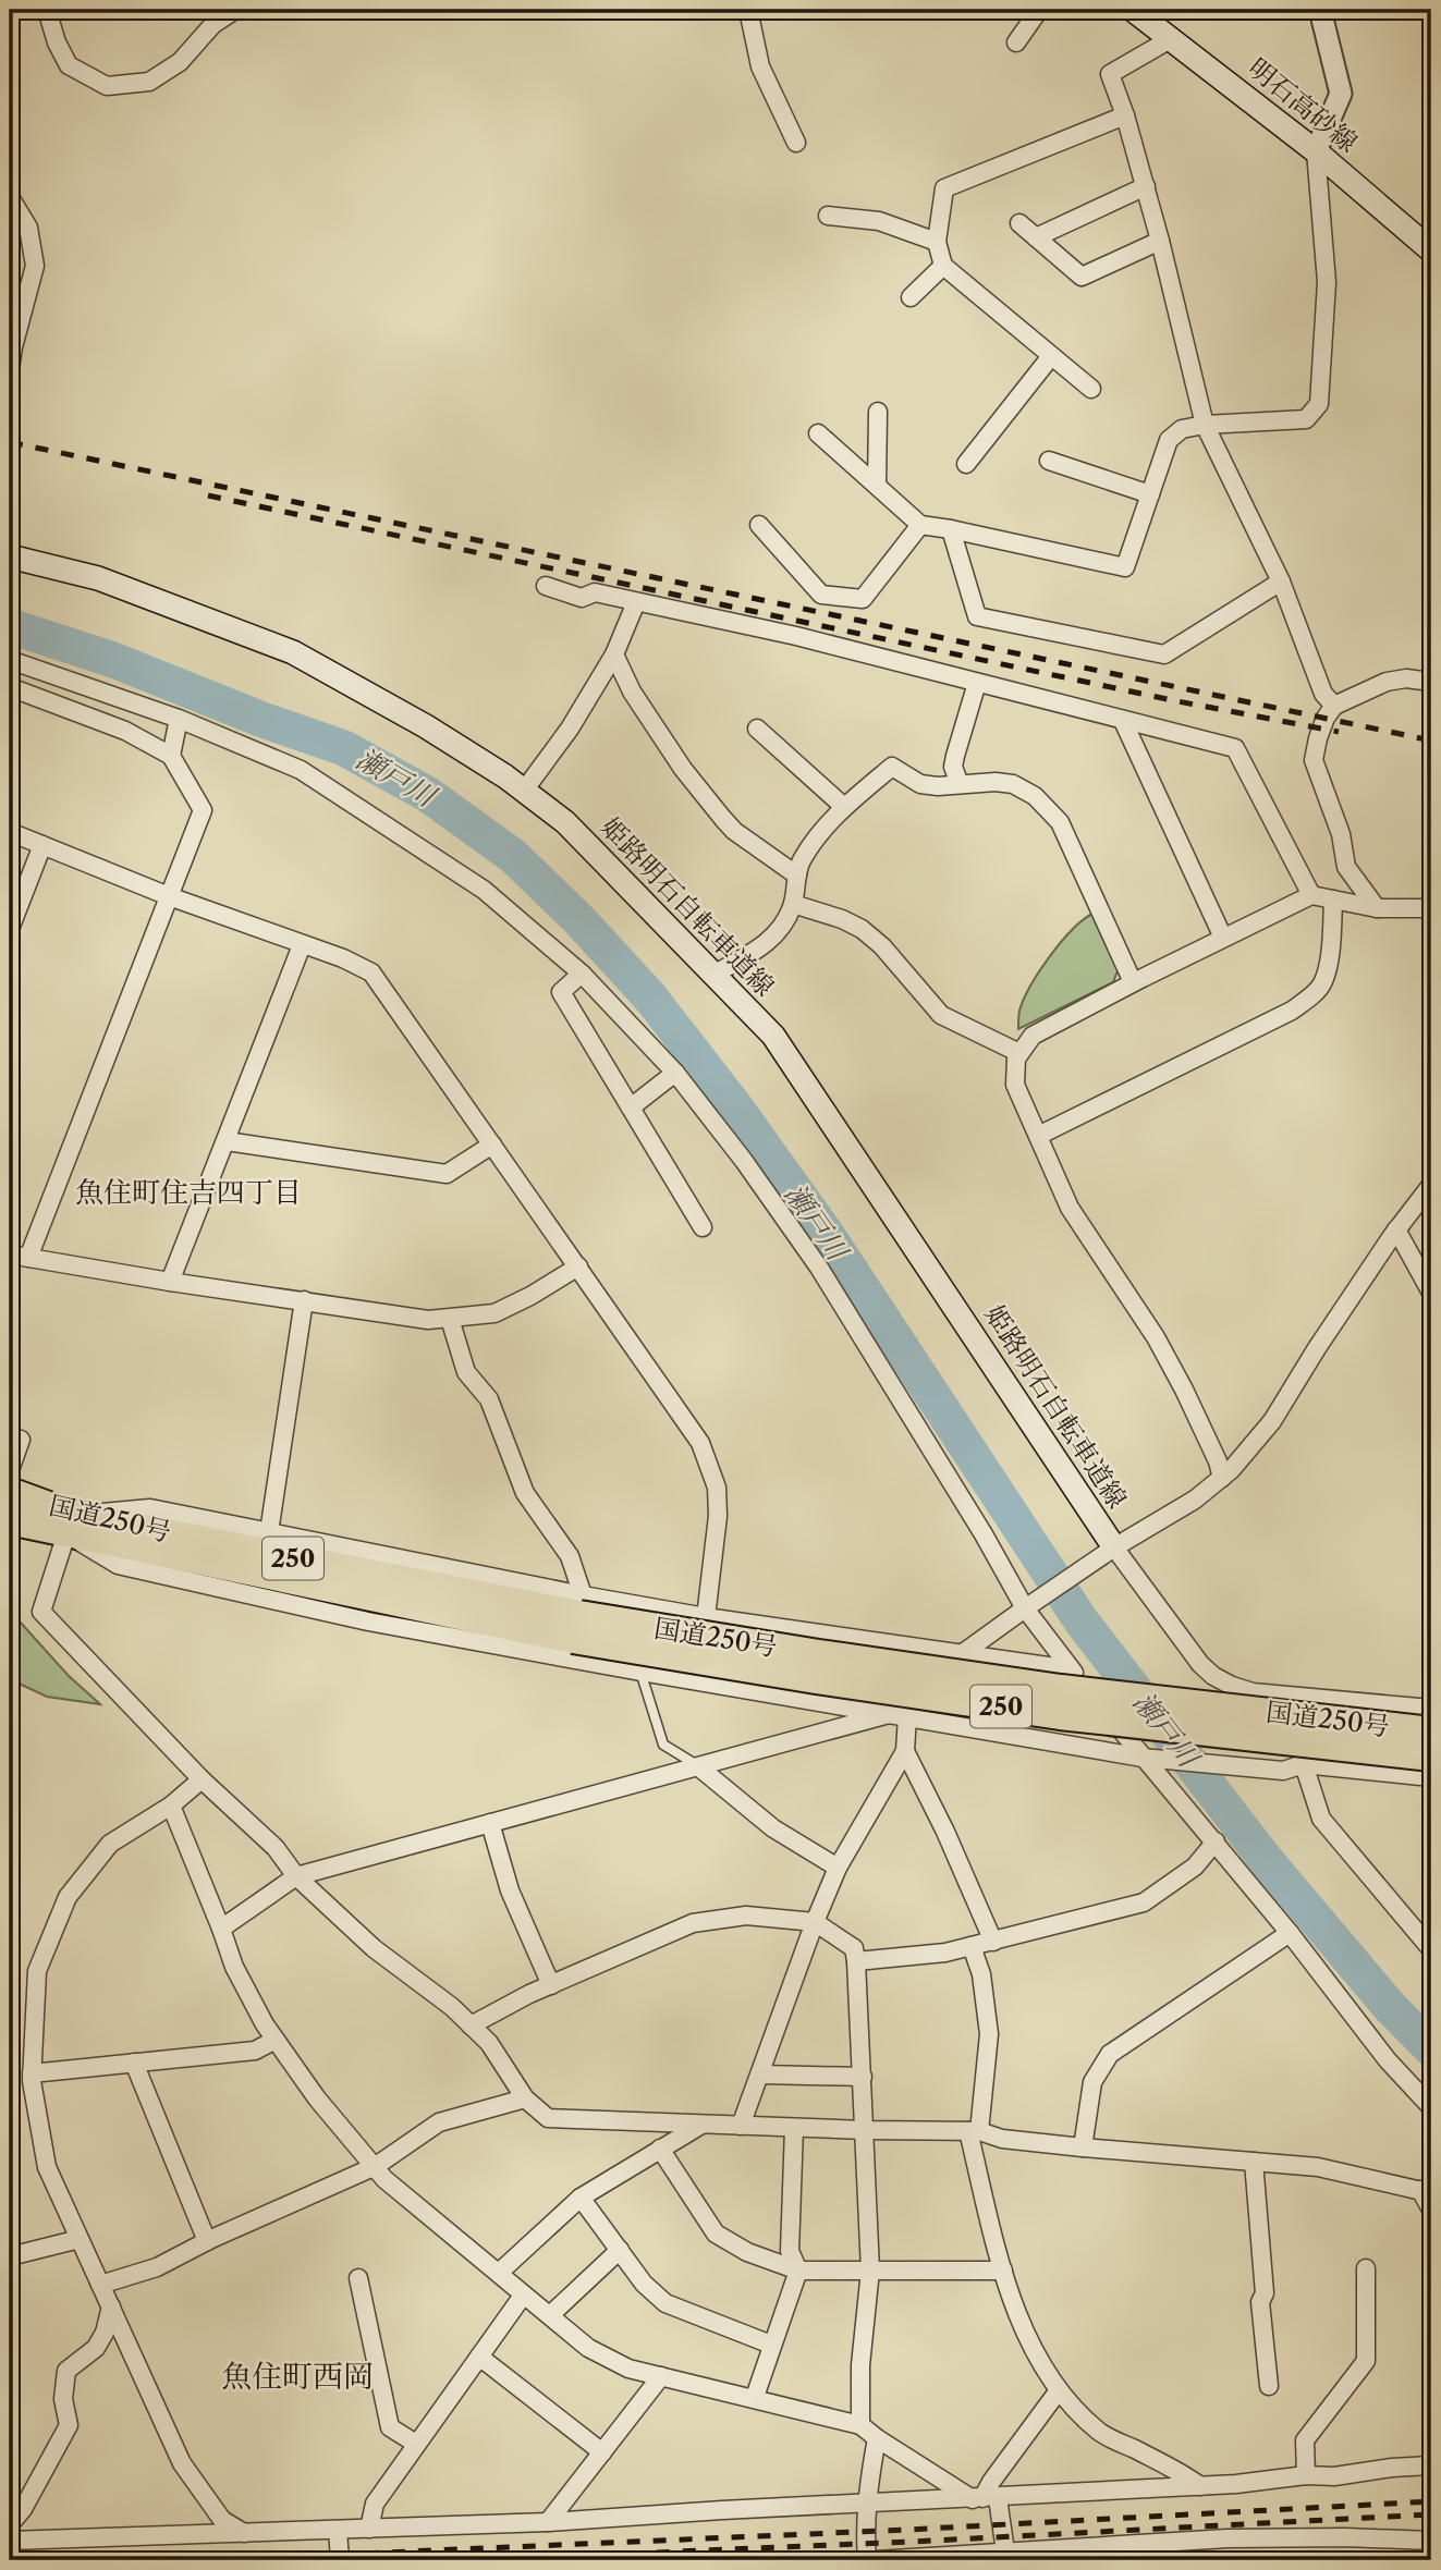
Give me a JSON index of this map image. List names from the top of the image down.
{
  "streets": {
    "highway": ["国道250号", "250"],
    "main road": ["明石高砂線", "姫路明石自転車道線"]
  },
  "districts": ["魚住町住吉四丁目", "魚住町西岡"],
  "water": ["瀬戸川"]
}
